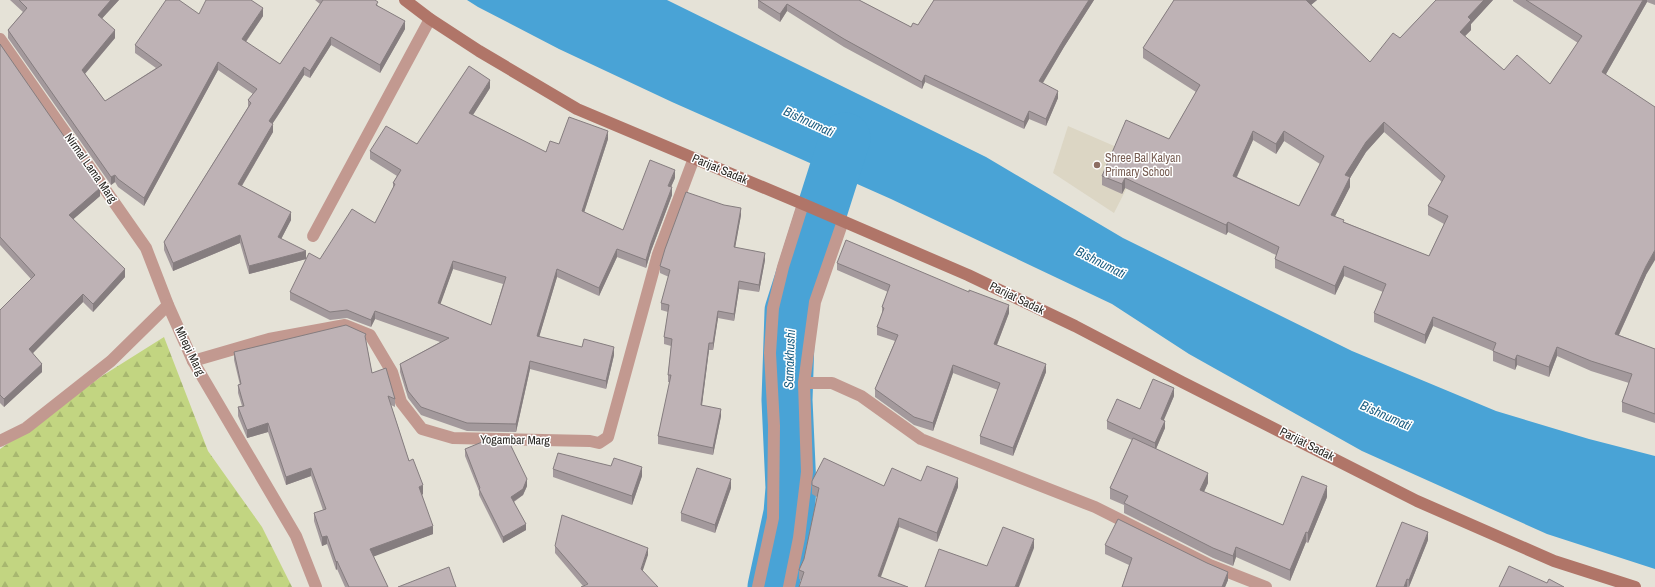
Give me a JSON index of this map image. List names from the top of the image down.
{
  "streets": {
    "street": [
      "Nirmal Lama Marg",
      "Parijat Sadak",
      "Mhepi Marg",
      "Yogambar Marg"
    ]
  },
  "crossings": [
    ["Nirmal Lama Marg", "Mhepi Marg"],
    ["Parijat Sadak", "Yogambar Marg"],
    ["Mhepi Marg", "Yogambar Marg"]
  ],
  "water": ["Bishnumati", "Samakhushi"],
  "places": ["Shree Bal Kalyan Primary School"]
}
